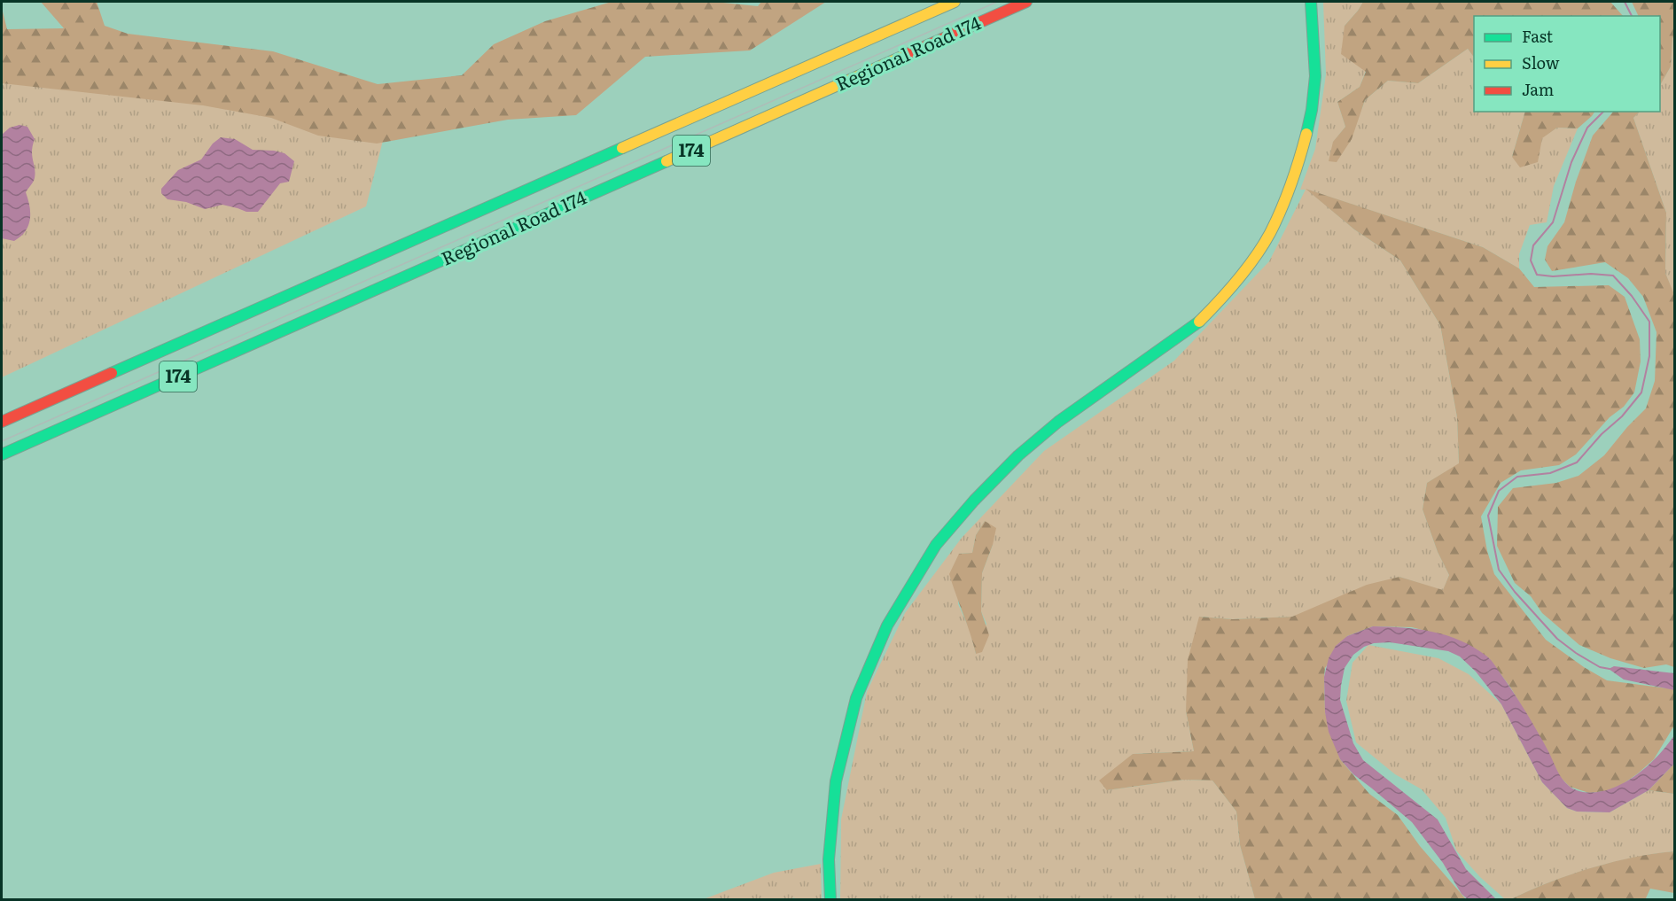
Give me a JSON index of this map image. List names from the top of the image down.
{
  "streets": {
    "main road": ["Regional Road 174", "174"]
  },
  "legend": ["Fast", "Slow", "Jam"]
}
